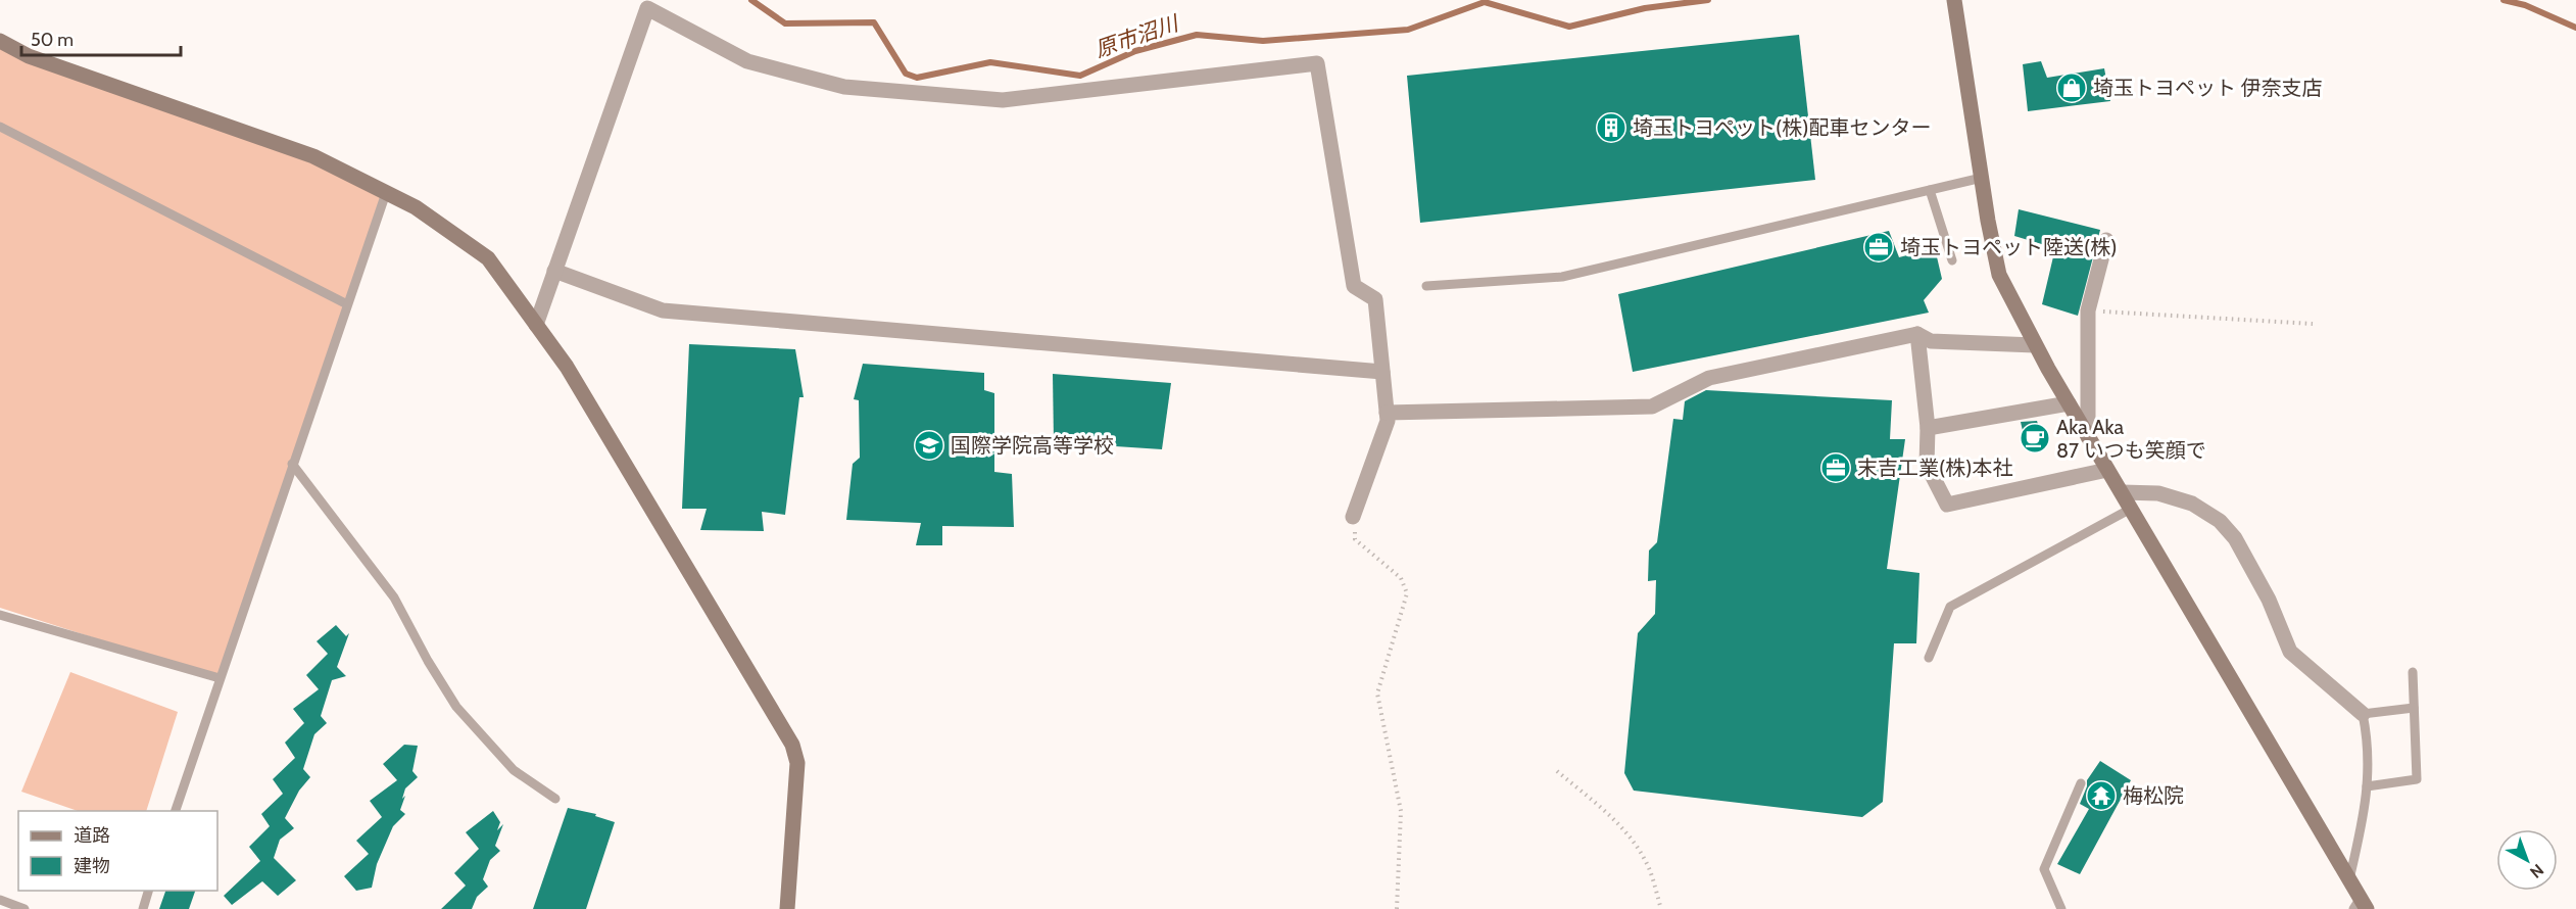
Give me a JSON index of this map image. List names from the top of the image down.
{
  "water": ["原市沼川"],
  "places": {
    "shop": ["埼玉トヨペット 伊奈支店"],
    "building": ["埼玉トヨペット(株)配車センター"],
    "office": ["埼玉トヨペット陸送(株)", "末吉工業(株)本社"],
    "cafe": ["Aka Aka 87 いつも笑顔で"],
    "school or university": ["国際学院高等学校"],
    "temple": ["梅松院"]
  },
  "legend": ["道路", "建物"],
  "scale_bar": "50 m",
  "north": "bottom right"
}
